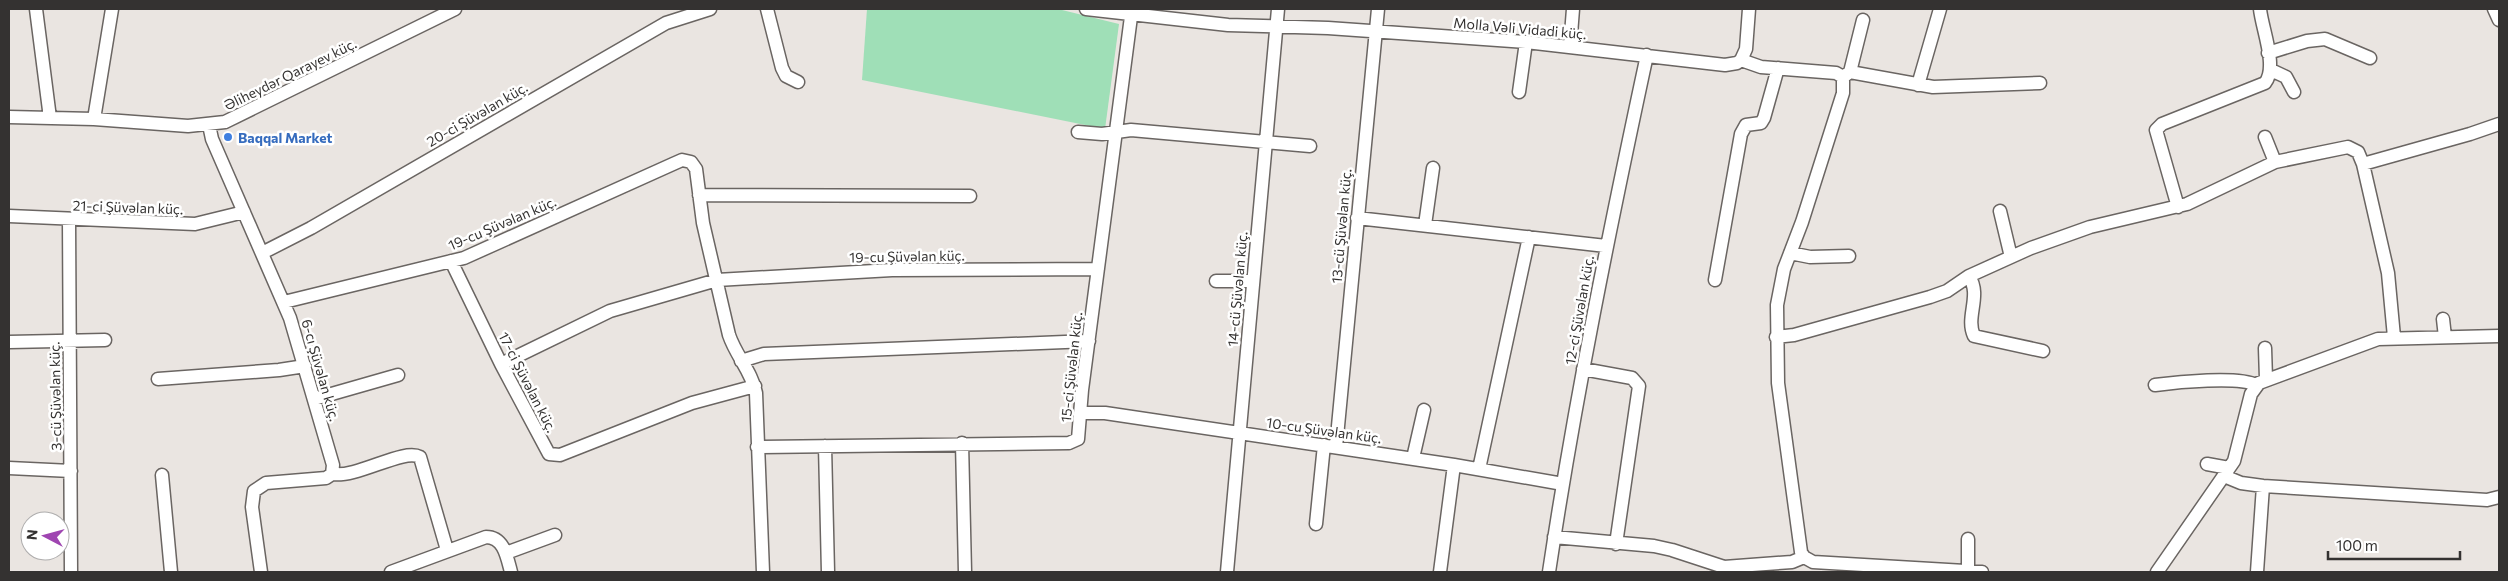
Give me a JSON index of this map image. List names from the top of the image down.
{
  "streets": {
    "street": [
      "Molla Vəli Vidadi küç.",
      "Əliheydər Qarayev küç.",
      "20-ci Şüvəlan küç.",
      "21-ci Şüvəlan küç.",
      "19-cu Şüvəlan küç.",
      "13-cü Şüvəlan küç.",
      "14-cü Şüvəlan küç.",
      "12-ci Şüvəlan küç.",
      "15-ci Şüvəlan küç.",
      "6-cı Şüvəlan küç.",
      "17-ci Şüvəlan küç.",
      "3-cü Şüvəlan küç.",
      "10-cu Şüvəlan küç."
    ]
  },
  "crossings": [
    ["Molla Vəli Vidadi küç.", "13-cü Şüvəlan küç."],
    ["Molla Vəli Vidadi küç.", "14-cü Şüvəlan küç."],
    ["Molla Vəli Vidadi küç.", "12-ci Şüvəlan küç."],
    ["Molla Vəli Vidadi küç.", "15-ci Şüvəlan küç."],
    ["Əliheydər Qarayev küç.", "6-cı Şüvəlan küç."],
    ["20-ci Şüvəlan küç.", "6-cı Şüvəlan küç."],
    ["21-ci Şüvəlan küç.", "6-cı Şüvəlan küç."],
    ["21-ci Şüvəlan küç.", "3-cü Şüvəlan küç."],
    ["19-cu Şüvəlan küç.", "15-ci Şüvəlan küç."],
    ["19-cu Şüvəlan küç.", "6-cı Şüvəlan küç."],
    ["19-cu Şüvəlan küç.", "17-ci Şüvəlan küç."],
    ["13-cü Şüvəlan küç.", "10-cu Şüvəlan küç."],
    ["14-cü Şüvəlan küç.", "10-cu Şüvəlan küç."],
    ["12-ci Şüvəlan küç.", "10-cu Şüvəlan küç."],
    ["15-ci Şüvəlan küç.", "10-cu Şüvəlan küç."]
  ],
  "places": ["Baqqal Market"],
  "scale_bar": "100 m",
  "north": "left"
}
